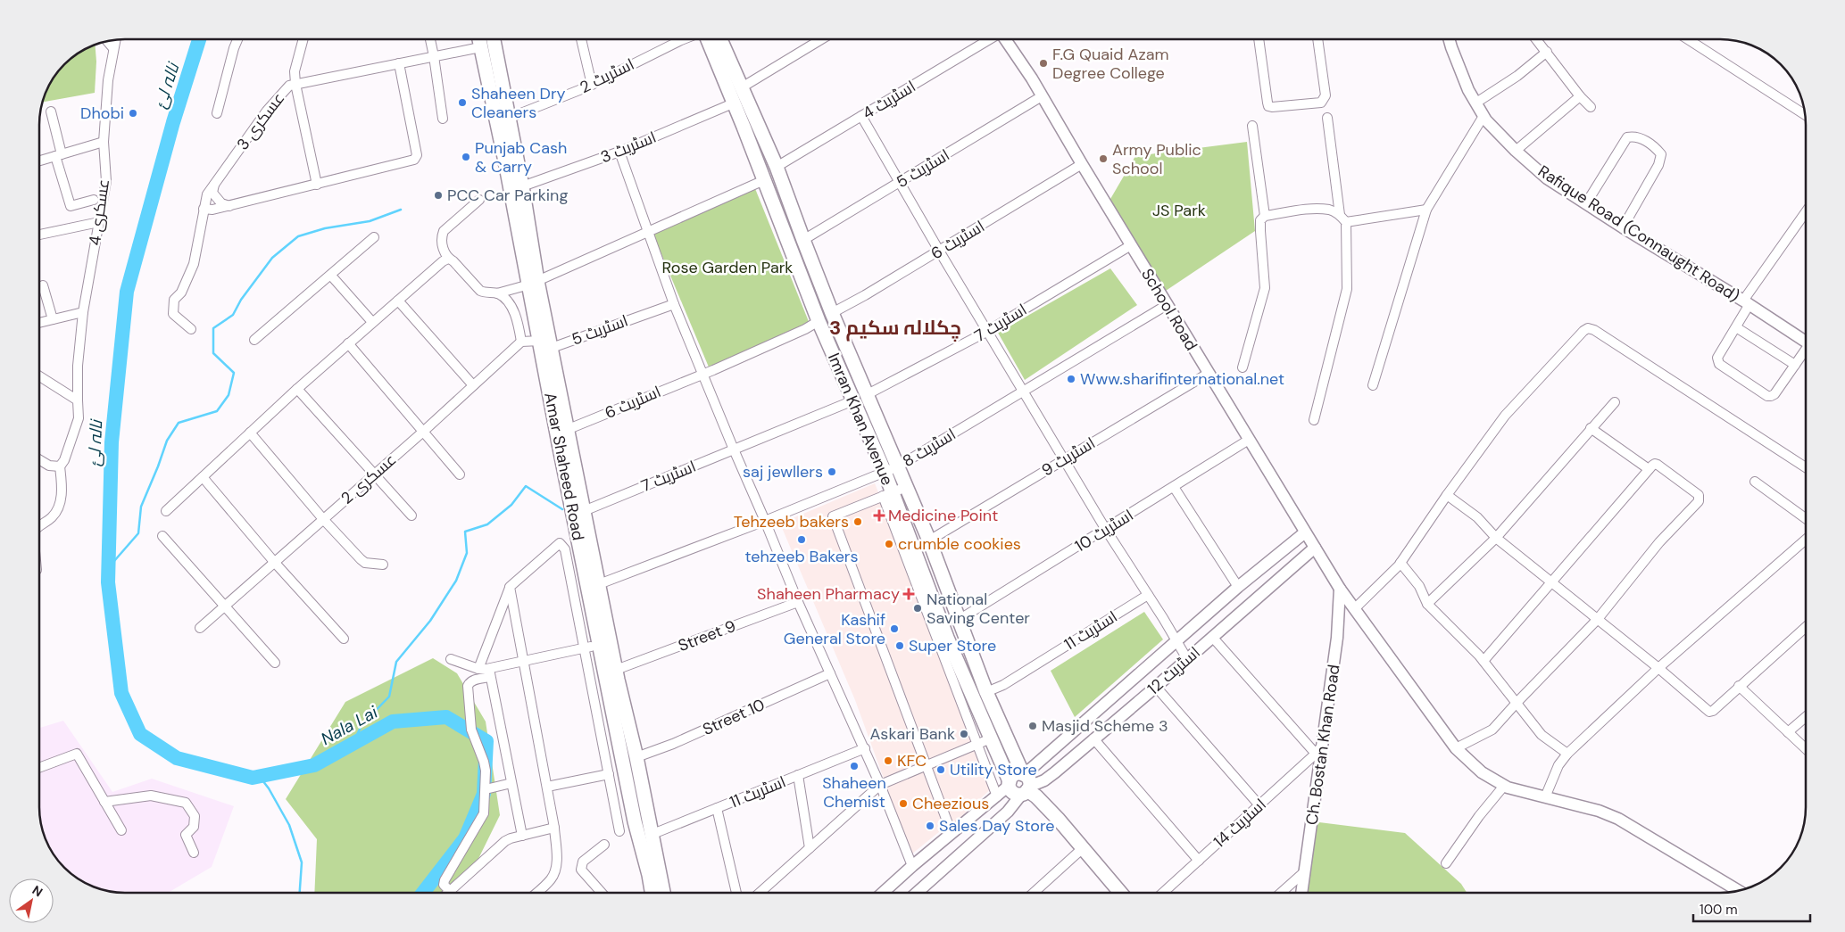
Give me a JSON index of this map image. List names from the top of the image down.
{
  "streets": {
    "main road": ["Imran Khan Avenue", "Amar Shaheed Road"],
    "street": [
      "اسٹریٹ 2",
      "اسٹریٹ 4",
      "عسکری 3",
      "اسٹریٹ 3",
      "اسٹریٹ 5",
      "عسکری 4",
      "Rafique Road (Connaught Road)",
      "اسٹریٹ 6",
      "School Road",
      "اسٹریٹ 7",
      "اسٹریٹ 8",
      "اسٹریٹ 9",
      "عسکری 2",
      "اسٹریٹ 10",
      "اسٹریٹ 11",
      "Street 9",
      "اسٹریٹ 12",
      "Street 10",
      "Ch. Bostan Khan Road",
      "اسٹریٹ 14"
    ]
  },
  "crossings": [
    ["اسٹریٹ 2", "Amar Shaheed Road"],
    ["اسٹریٹ 4", "Imran Khan Avenue"],
    ["عسکری 3", "Amar Shaheed Road"],
    ["اسٹریٹ 3", "Imran Khan Avenue"],
    ["اسٹریٹ 3", "Amar Shaheed Road"],
    ["اسٹریٹ 5", "School Road"],
    ["اسٹریٹ 5", "Imran Khan Avenue"],
    ["اسٹریٹ 5", "Amar Shaheed Road"],
    ["اسٹریٹ 6", "School Road"],
    ["اسٹریٹ 6", "Imran Khan Avenue"],
    ["اسٹریٹ 6", "Amar Shaheed Road"],
    ["School Road", "اسٹریٹ 7"],
    ["School Road", "اسٹریٹ 8"],
    ["School Road", "اسٹریٹ 9"],
    ["School Road", "اسٹریٹ 10"],
    ["School Road", "اسٹریٹ 12"],
    ["School Road", "Ch. Bostan Khan Road"],
    ["اسٹریٹ 7", "Imran Khan Avenue"],
    ["اسٹریٹ 7", "Amar Shaheed Road"],
    ["Imran Khan Avenue", "اسٹریٹ 8"],
    ["Imran Khan Avenue", "اسٹریٹ 9"],
    ["Imran Khan Avenue", "اسٹریٹ 10"],
    ["Imran Khan Avenue", "اسٹریٹ 11"],
    ["Imran Khan Avenue", "اسٹریٹ 12"],
    ["اسٹریٹ 8", "Amar Shaheed Road"],
    ["Amar Shaheed Road", "اسٹریٹ 11"],
    ["Amar Shaheed Road", "Street 9"],
    ["Amar Shaheed Road", "Street 10"],
    ["Ch. Bostan Khan Road", "اسٹریٹ 14"]
  ],
  "districts": ["چکلالہ سکیم 3"],
  "water": ["نالہ لئ", "Nala Lai"],
  "parks": ["JS Park", "Rose Garden Park"],
  "places": {
    "other": [
      "F.G Quaid Azam Degree College",
      "Shaheen Dry Cleaners",
      "Dhobi",
      "Punjab Cash & Carry",
      "Army Public School",
      "PCC Car Parking",
      "Www.sharifinternational.net",
      "saj jewllers",
      "Tehzeeb bakers",
      "tehzeeb Bakers",
      "crumble cookies",
      "National Saving Center",
      "Kashif General Store",
      "Super Store",
      "Masjid Scheme 3",
      "Askari Bank",
      "KFC",
      "Shaheen Chemist",
      "Utility Store",
      "Cheezious",
      "Sales Day Store"
    ],
    "health": ["Medicine Point", "Shaheen Pharmacy"]
  },
  "scale_bar": "100 m",
  "north": "top right"
}
